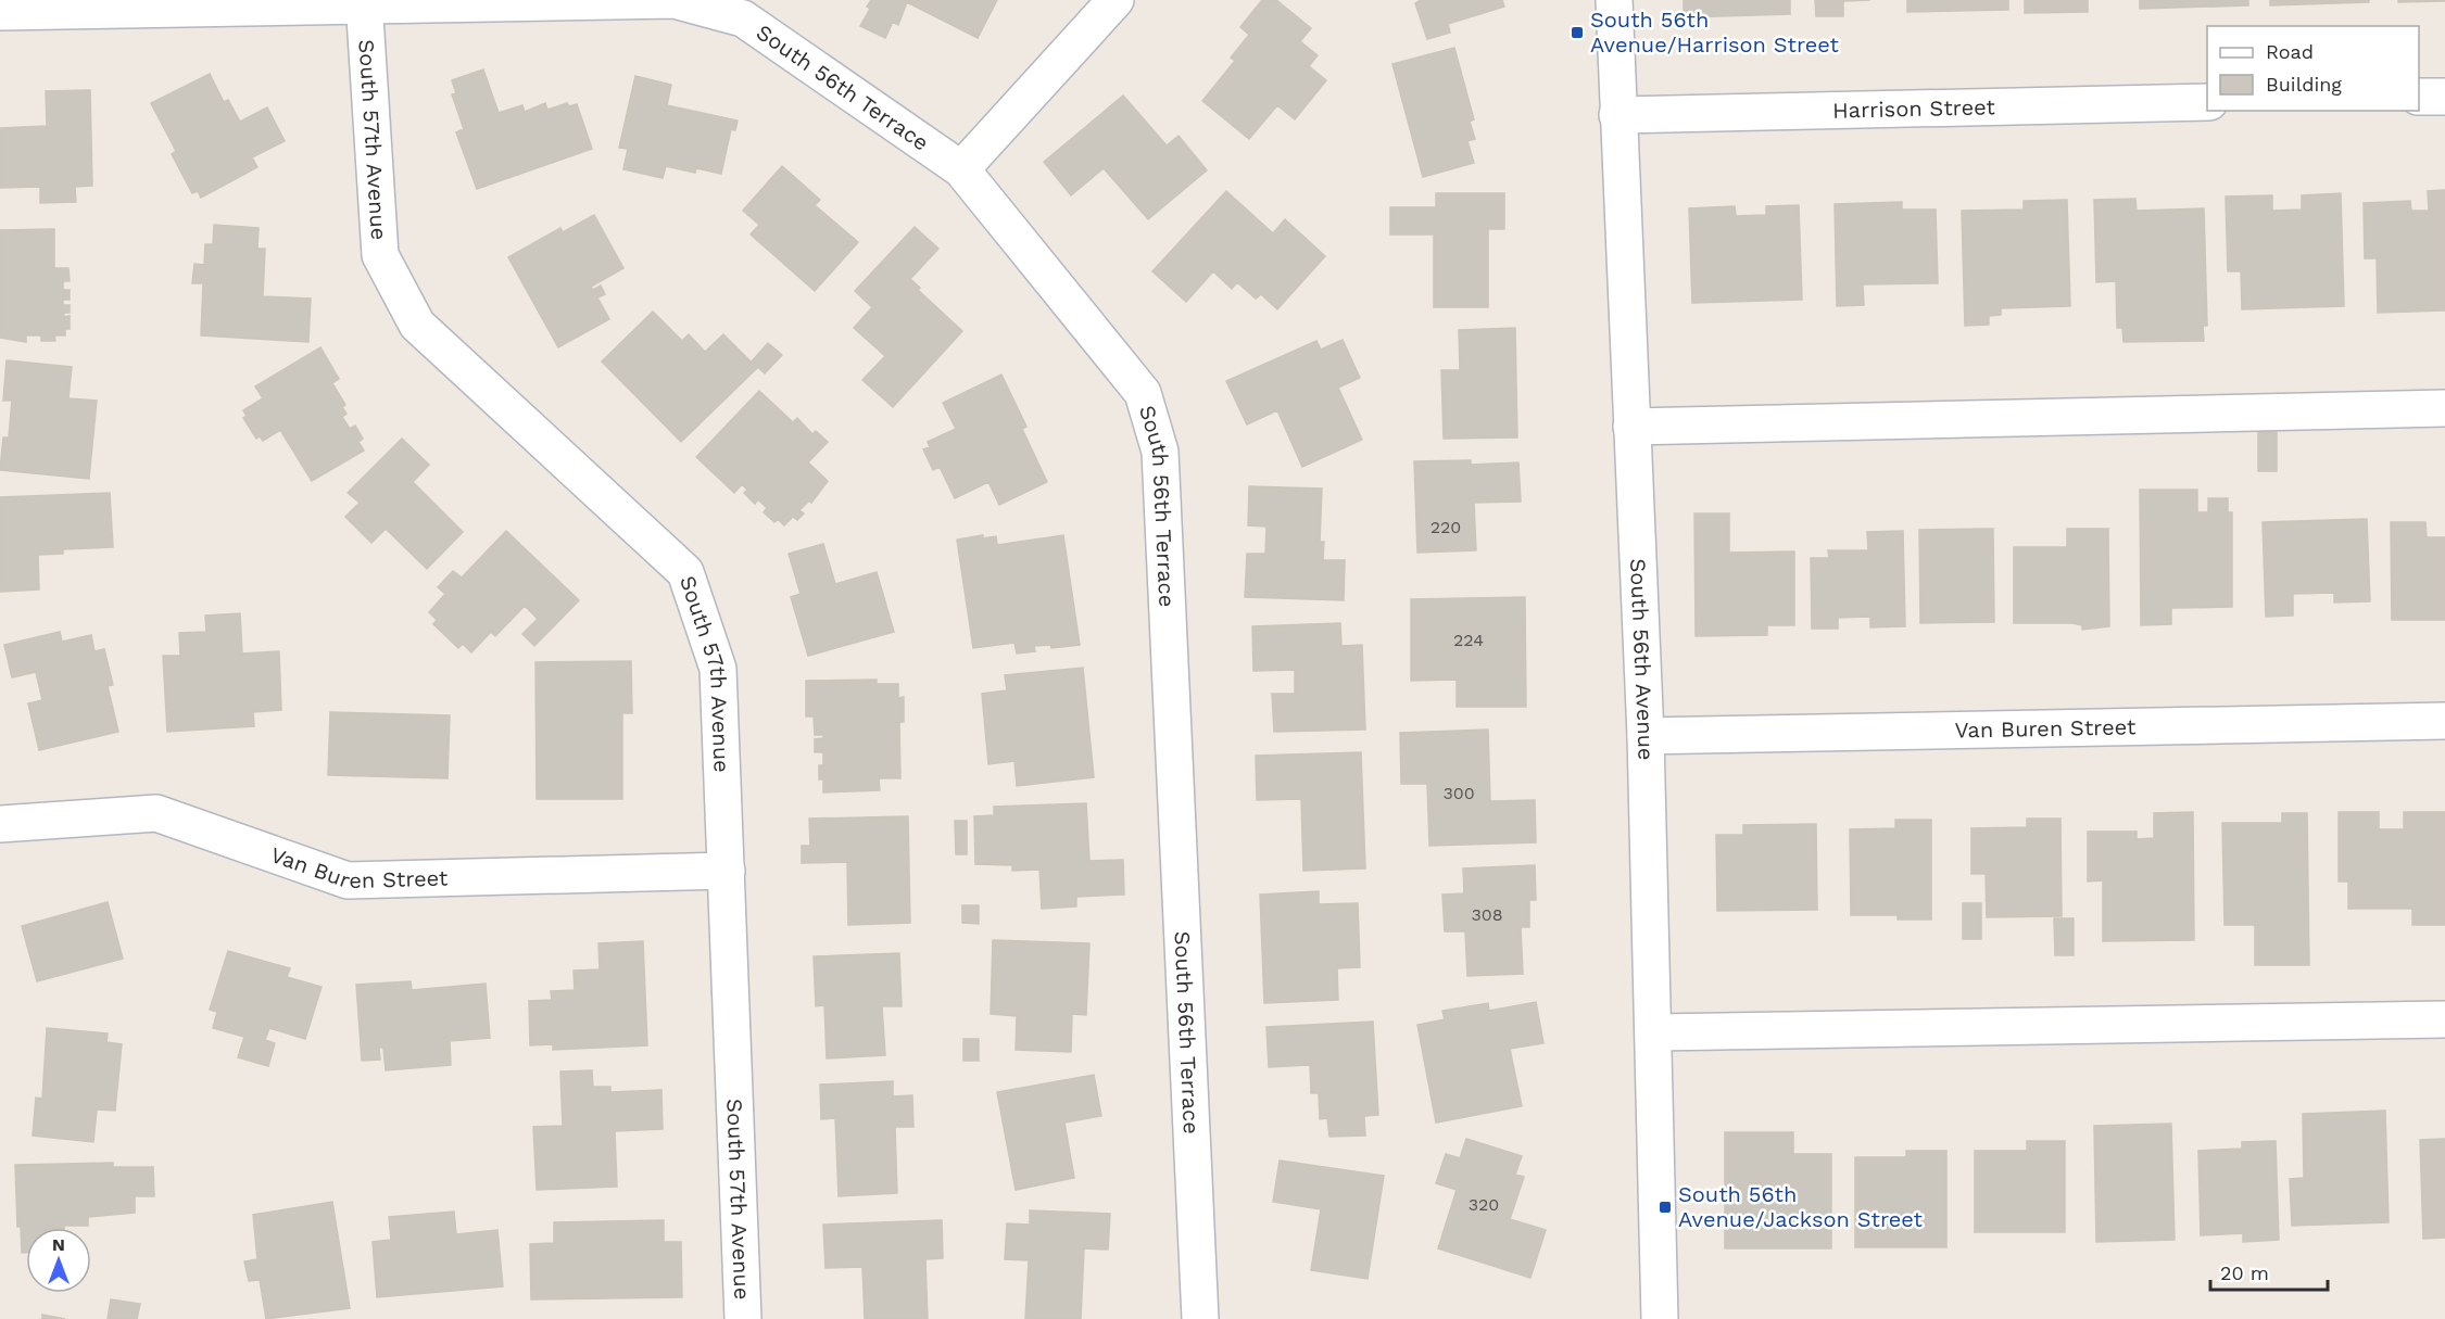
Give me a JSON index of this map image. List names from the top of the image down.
{
  "streets": {
    "street": [
      "South 56th Terrace",
      "Harrison Street",
      "South 57th Avenue",
      "South 56th Avenue",
      "Van Buren Street"
    ]
  },
  "crossings": [
    ["South 56th Terrace", "South 57th Avenue"],
    ["Harrison Street", "South 56th Avenue"],
    ["South 57th Avenue", "Van Buren Street"],
    ["South 56th Avenue", "Van Buren Street"]
  ],
  "places": {
    "transit": ["South 56th Avenue/Harrison Street", "South 56th Avenue/Jackson Street"]
  },
  "house_numbers": [
    "220",
    "224",
    "300",
    "308",
    "320"
  ],
  "legend": ["Road", "Building"],
  "scale_bar": "20 m",
  "north": "top"
}
